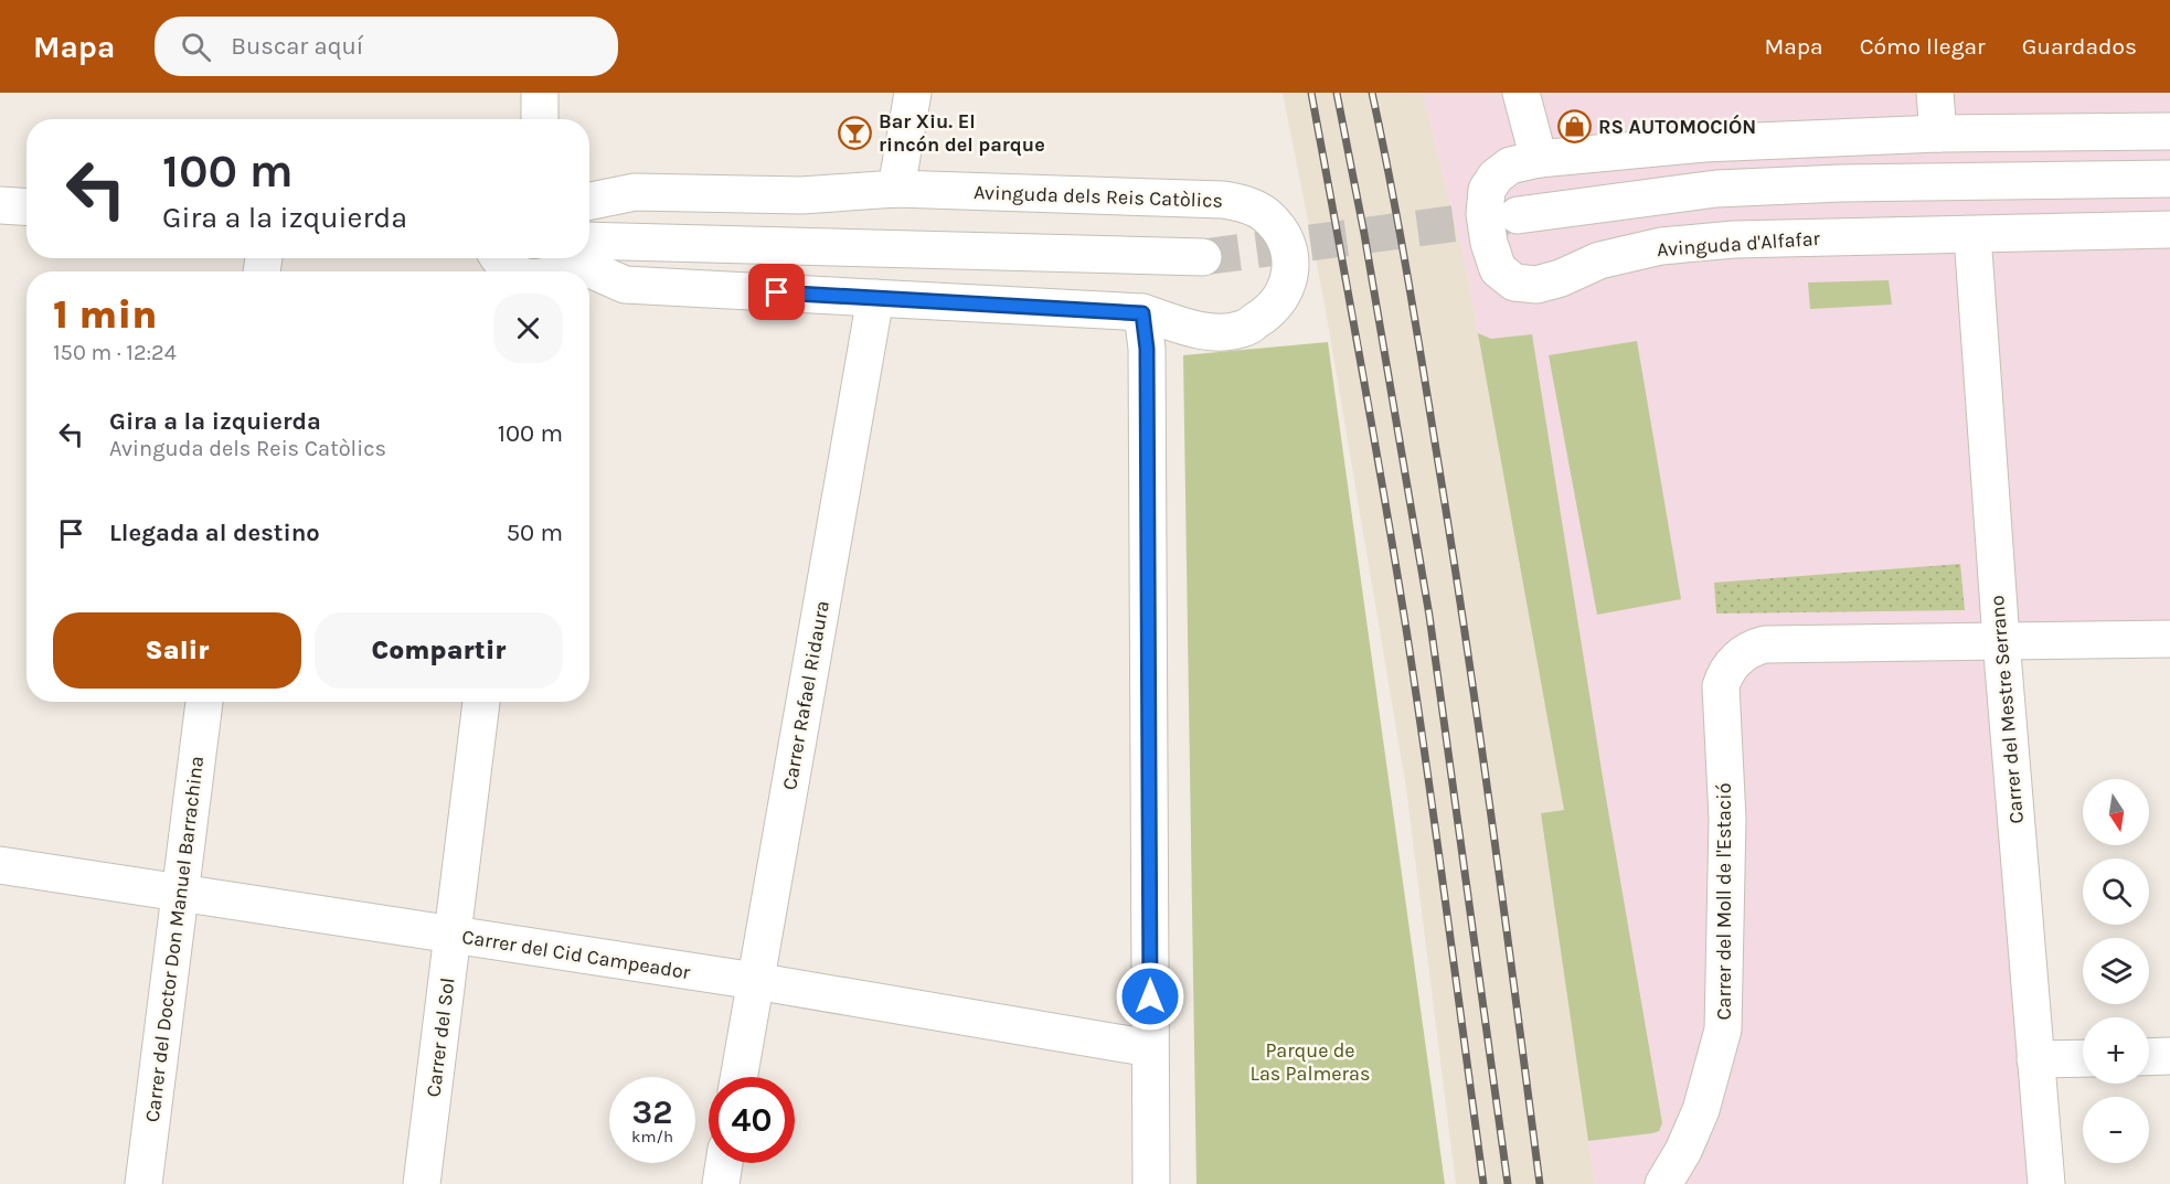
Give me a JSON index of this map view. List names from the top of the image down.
{
  "streets": {
    "street": [
      "Avinguda dels Reis Catòlics",
      "Avinguda d'Alfafar",
      "Carrer Rafael Ridaura",
      "Carrer del Mestre Serrano",
      "Carrer del Moll de l'Estació",
      "Carrer del Doctor Don Manuel Barrachina",
      "Carrer del Cid Campeador",
      "Carrer del Sol"
    ]
  },
  "crossings": [
    ["Avinguda dels Reis Catòlics", "Carrer Rafael Ridaura"],
    ["Avinguda d'Alfafar", "Carrer del Mestre Serrano"],
    ["Carrer Rafael Ridaura", "Carrer del Cid Campeador"],
    ["Carrer del Mestre Serrano", "Carrer del Moll de l'Estació"],
    ["Carrer del Doctor Don Manuel Barrachina", "Carrer del Cid Campeador"],
    ["Carrer del Cid Campeador", "Carrer del Sol"]
  ],
  "parks": ["Parque de Las Palmeras"],
  "places": {
    "shop": ["RS AUTOMOCIÓN"],
    "bar": ["Bar Xiu. El rincón del parque"]
  },
  "north": "bottom",
  "page": {
    "header": "Mapa",
    "search": "Buscar aquí",
    "nav": ["Mapa", "Cómo llegar", "Guardados"],
    "turn": ["100 m", "Gira a la izquierda"],
    "heading": ["1 min", "150 m · 12:24"],
    "list": [
      {
        "name": "Gira a la izquierda",
        "note": "Avinguda dels Reis Catòlics",
        "value": "100 m"
      },
      {
        "name": "Llegada al destino",
        "value": "50 m"
      }
    ],
    "buttons": ["Salir", "Compartir"],
    "map_buttons": ["+", "−"],
    "speed": "32 km/h",
    "limit": "40"
  }
}
